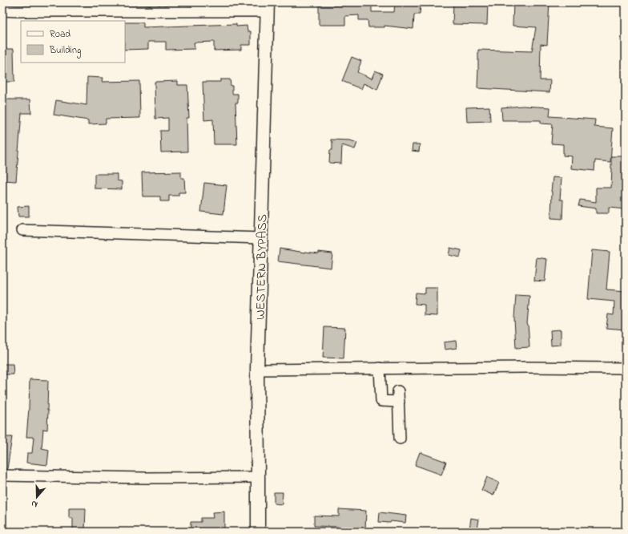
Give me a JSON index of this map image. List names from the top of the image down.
{
  "streets": {
    "main road": ["WESTERN BYPASS"]
  },
  "legend": ["Road", "Building"],
  "north": "bottom"
}
